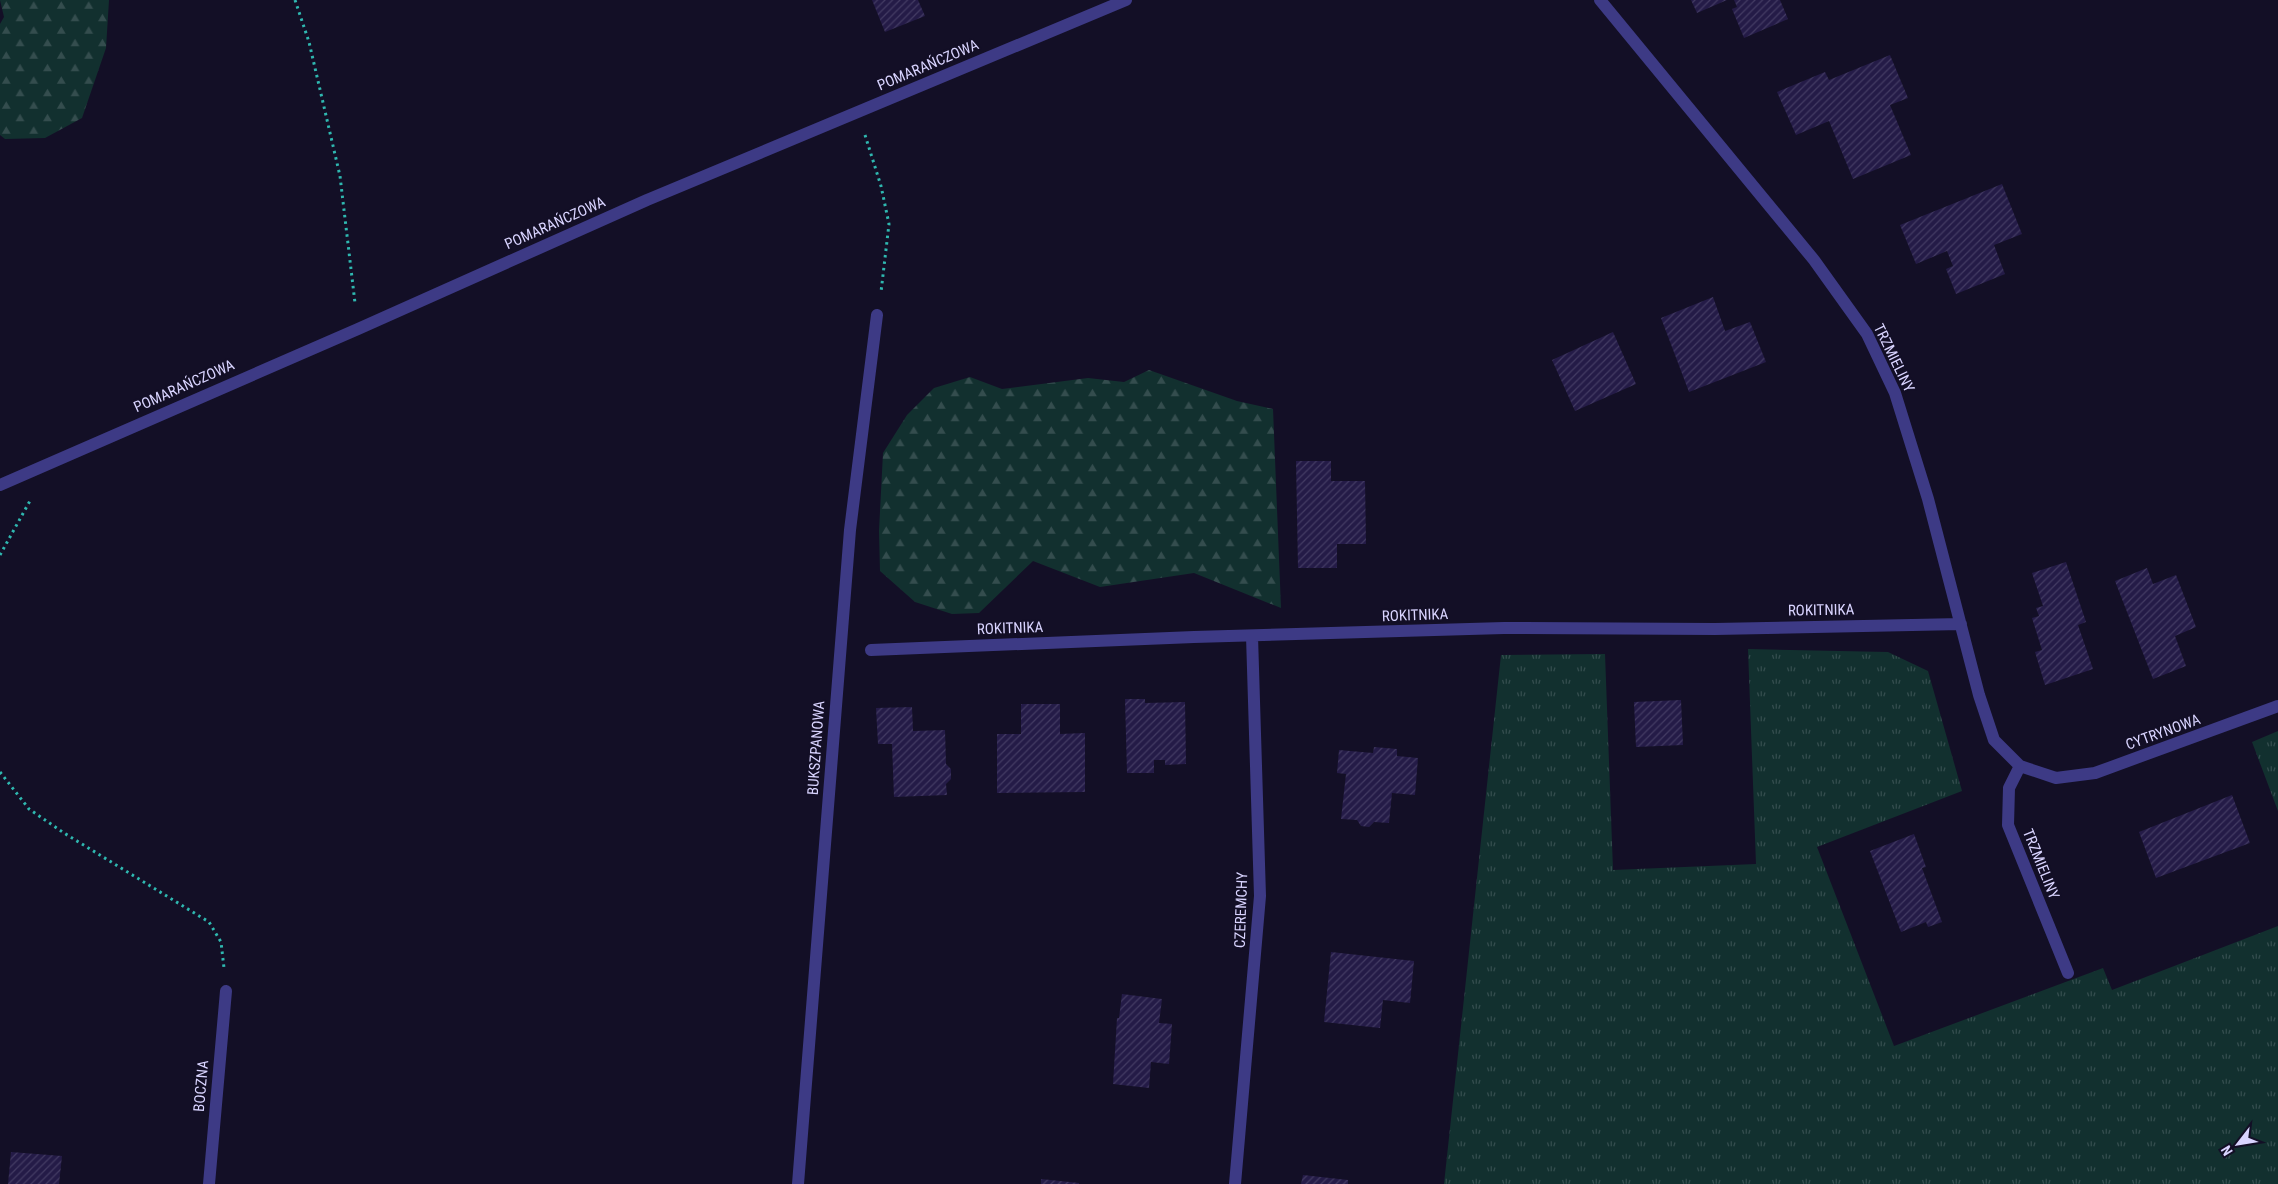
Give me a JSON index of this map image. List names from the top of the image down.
{
  "streets": {
    "street": [
      "POMARAŃCZOWA",
      "TRZMIELINY",
      "ROKITNIKA",
      "CYTRYNOWA",
      "BUKSZPANOWA",
      "CZEREMCHY",
      "BOCZNA"
    ]
  },
  "crossings": [
    ["TRZMIELINY", "ROKITNIKA"],
    ["TRZMIELINY", "CYTRYNOWA"],
    ["ROKITNIKA", "CZEREMCHY"]
  ],
  "north": "bottom left"
}
